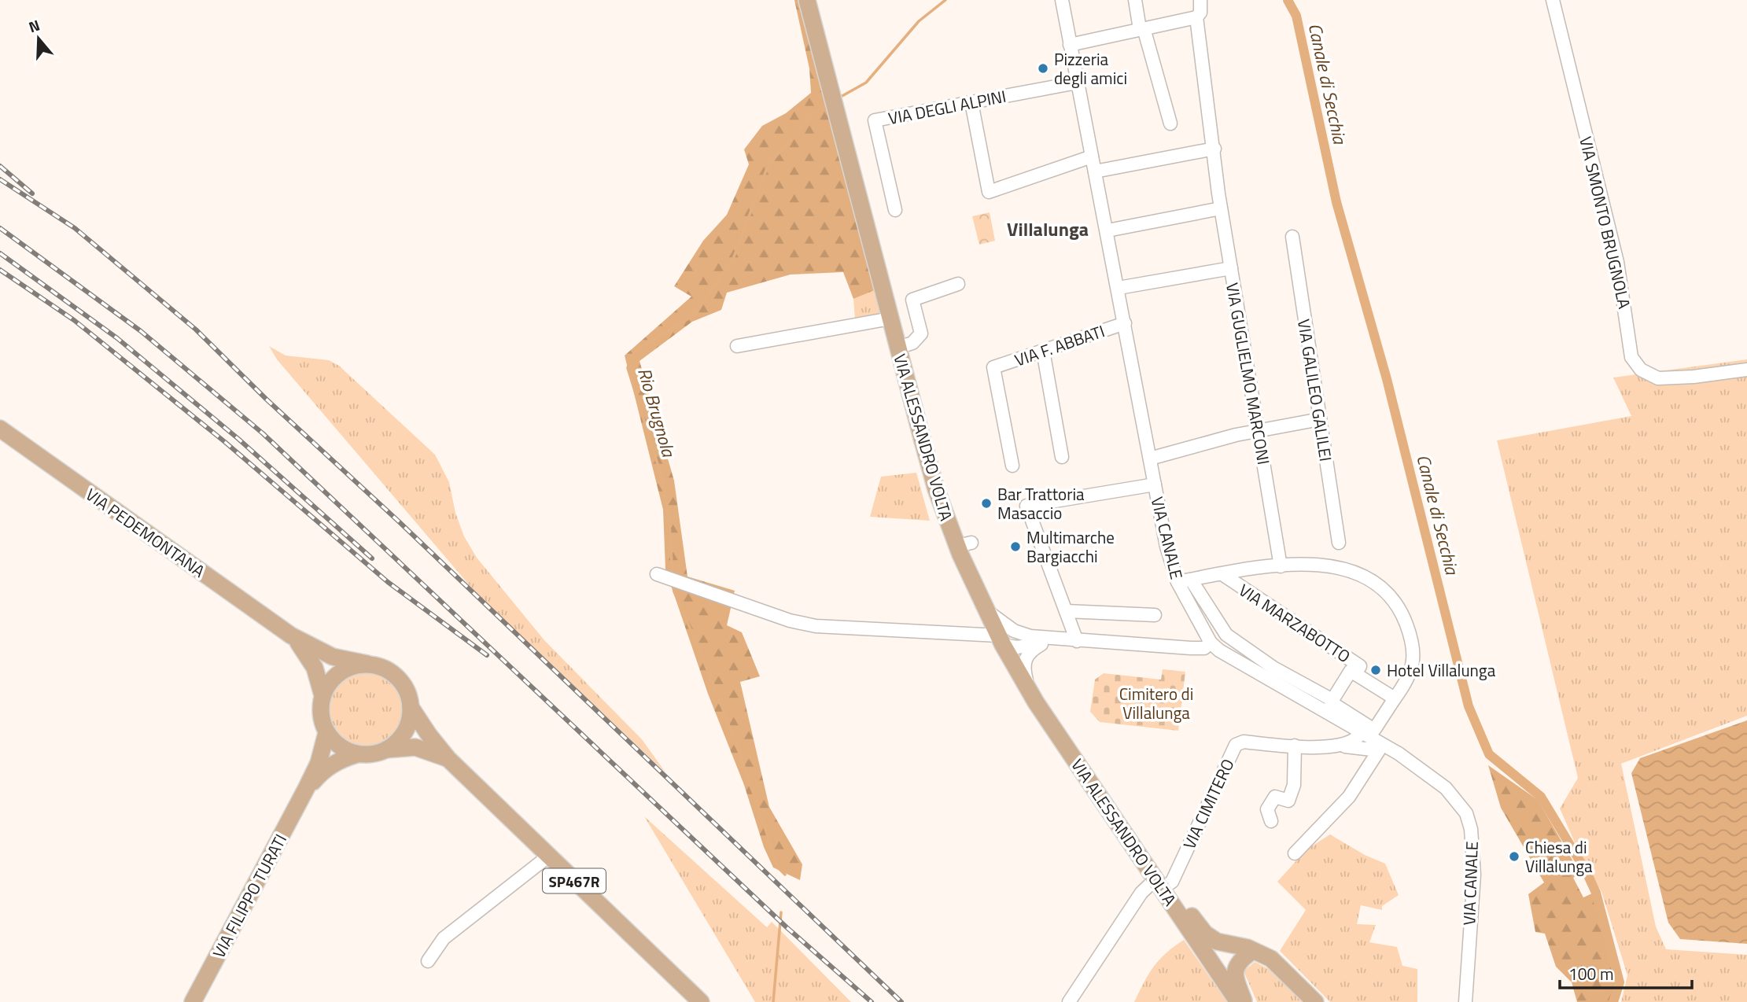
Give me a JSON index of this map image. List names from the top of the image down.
{
  "streets": {
    "main road": [
      "VIA ALESSANDRO VOLTA",
      "VIA PEDEMONTANA",
      "SP467R",
      "VIA FILIPPO TURATI"
    ],
    "street": [
      "VIA DEGLI ALPINI",
      "VIA SMONTO BRUGNOLA",
      "VIA F. ABBATI",
      "VIA GUGLIELMO MARCONI",
      "VIA GALILEO GALILEI",
      "VIA CANALE",
      "VIA MARZABOTTO",
      "VIA CIMITERO"
    ]
  },
  "crossings": [
    ["VIA DEGLI ALPINI", "VIA CANALE"],
    ["VIA F. ABBATI", "VIA CANALE"],
    ["VIA ALESSANDRO VOLTA", "VIA CIMITERO"],
    ["SP467R", "VIA FILIPPO TURATI"]
  ],
  "districts": ["Villalunga"],
  "water": ["Canale di Secchia", "Rio Brugnola"],
  "parks": ["Cimitero di Villalunga"],
  "places": [
    "Pizzeria degli amici",
    "Bar Trattoria Masaccio",
    "Multimarche Bargiacchi",
    "Hotel Villalunga",
    "Chiesa di Villalunga"
  ],
  "scale_bar": "100 m",
  "north": "top"
}
